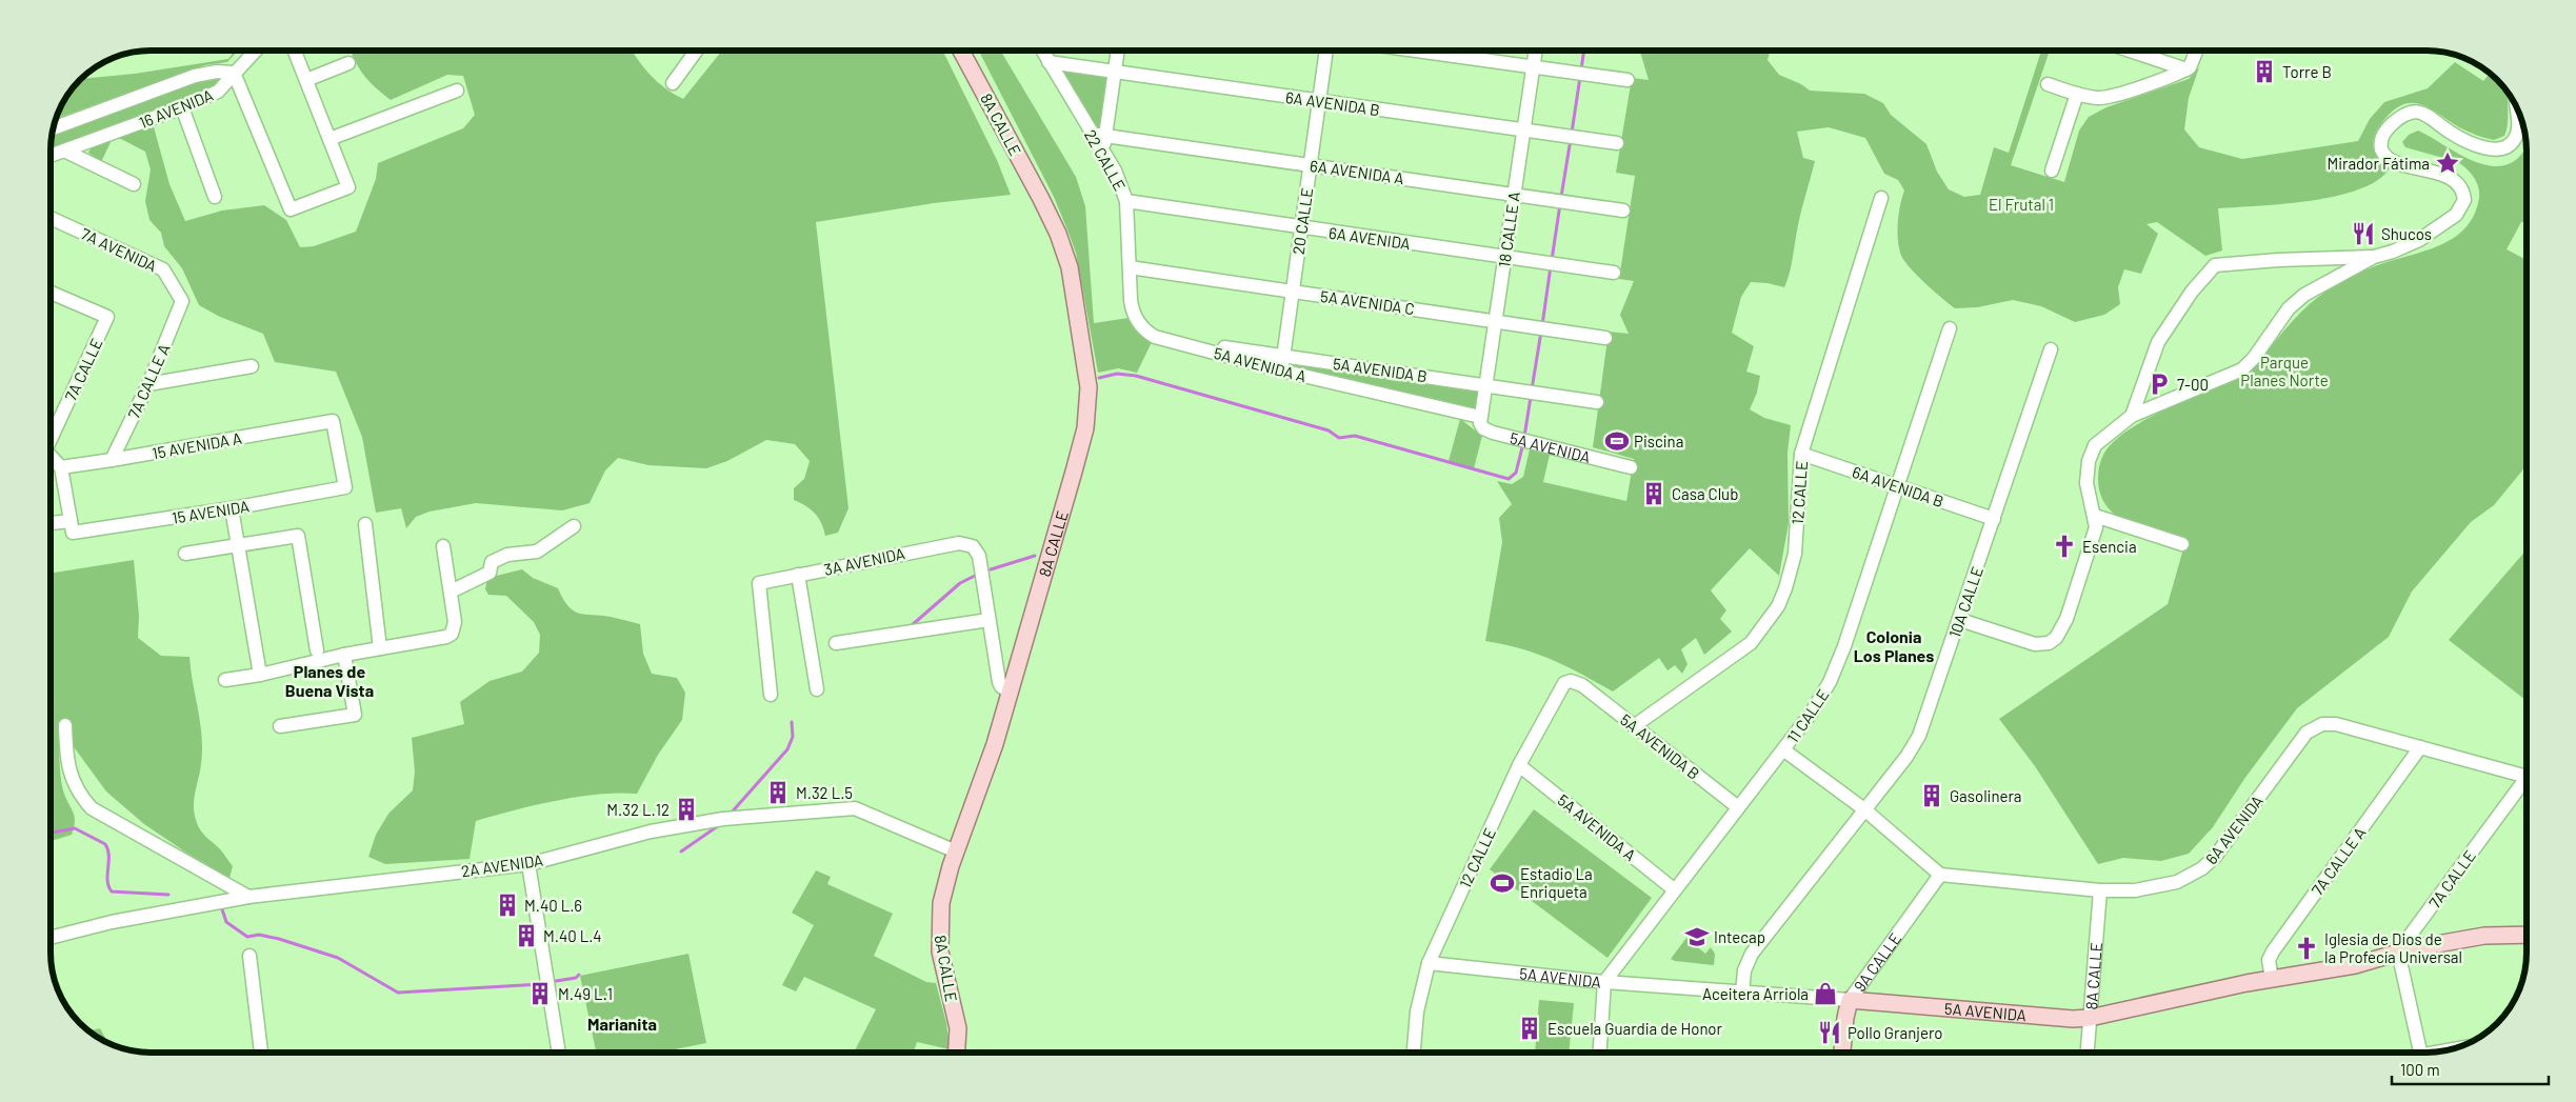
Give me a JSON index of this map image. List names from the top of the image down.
{
  "streets": {
    "main road": ["8A CALLE", "5A AVENIDA", "9A CALLE"],
    "street": [
      "6A AVENIDA B",
      "16 AVENIDA",
      "22 CALLE",
      "6A AVENIDA A",
      "20 CALLE",
      "18 CALLE A",
      "6A AVENIDA",
      "7A AVENIDA",
      "5A AVENIDA C",
      "5A AVENIDA A",
      "7A CALLE",
      "5A AVENIDA B",
      "7A CALLE A",
      "15 AVENIDA A",
      "12 CALLE",
      "15 AVENIDA",
      "3A AVENIDA",
      "10A CALLE",
      "11 CALLE",
      "2A AVENIDA"
    ]
  },
  "crossings": [
    ["6A AVENIDA B", "22 CALLE"],
    ["6A AVENIDA B", "20 CALLE"],
    ["6A AVENIDA B", "18 CALLE A"],
    ["6A AVENIDA B", "12 CALLE"],
    ["6A AVENIDA B", "10A CALLE"],
    ["6A AVENIDA B", "11 CALLE"],
    ["8A CALLE", "6A AVENIDA"],
    ["8A CALLE", "5A AVENIDA"],
    ["8A CALLE", "2A AVENIDA"],
    ["22 CALLE", "6A AVENIDA A"],
    ["22 CALLE", "6A AVENIDA"],
    ["22 CALLE", "5A AVENIDA C"],
    ["22 CALLE", "5A AVENIDA A"],
    ["22 CALLE", "5A AVENIDA B"],
    ["6A AVENIDA A", "20 CALLE"],
    ["6A AVENIDA A", "18 CALLE A"],
    ["20 CALLE", "6A AVENIDA"],
    ["20 CALLE", "5A AVENIDA C"],
    ["20 CALLE", "5A AVENIDA A"],
    ["20 CALLE", "5A AVENIDA B"],
    ["18 CALLE A", "6A AVENIDA"],
    ["18 CALLE A", "5A AVENIDA C"],
    ["18 CALLE A", "5A AVENIDA A"],
    ["18 CALLE A", "5A AVENIDA B"],
    ["18 CALLE A", "5A AVENIDA"],
    ["6A AVENIDA", "7A CALLE A"],
    ["6A AVENIDA", "9A CALLE"],
    ["7A AVENIDA", "7A CALLE A"],
    ["5A AVENIDA A", "5A AVENIDA B"],
    ["5A AVENIDA A", "5A AVENIDA"],
    ["5A AVENIDA A", "12 CALLE"],
    ["5A AVENIDA A", "11 CALLE"],
    ["7A CALLE", "5A AVENIDA"],
    ["5A AVENIDA B", "12 CALLE"],
    ["5A AVENIDA B", "11 CALLE"],
    ["7A CALLE A", "15 AVENIDA A"],
    ["7A CALLE A", "5A AVENIDA"],
    ["15 AVENIDA A", "15 AVENIDA"],
    ["5A AVENIDA", "12 CALLE"],
    ["5A AVENIDA", "10A CALLE"],
    ["5A AVENIDA", "11 CALLE"],
    ["5A AVENIDA", "9A CALLE"]
  ],
  "districts": ["Colonia Los Planes", "Planes de Buena Vista", "Marianita"],
  "parks": ["El Frutal 1", "Parque Planes Norte"],
  "places": {
    "building": [
      "Torre B",
      "Casa Club",
      "M.32 L.5",
      "Gasolinera",
      "M.32 L.12",
      "M.40 L.6",
      "M.40 L.4",
      "M.49 L.1",
      "Escuela Guardia de Honor"
    ],
    "place": ["Mirador Fátima"],
    "restaurant": ["Shucos", "Pollo Granjero"],
    "parking": ["7-00"],
    "sports": ["Piscina", "Estadio La Enriqueta"],
    "church": ["Esencia", "Iglesia de Dios de la Profecía Universal"],
    "school or university": ["Intecap"],
    "shop": ["Aceitera Arriola"]
  },
  "scale_bar": "100 m"
}
